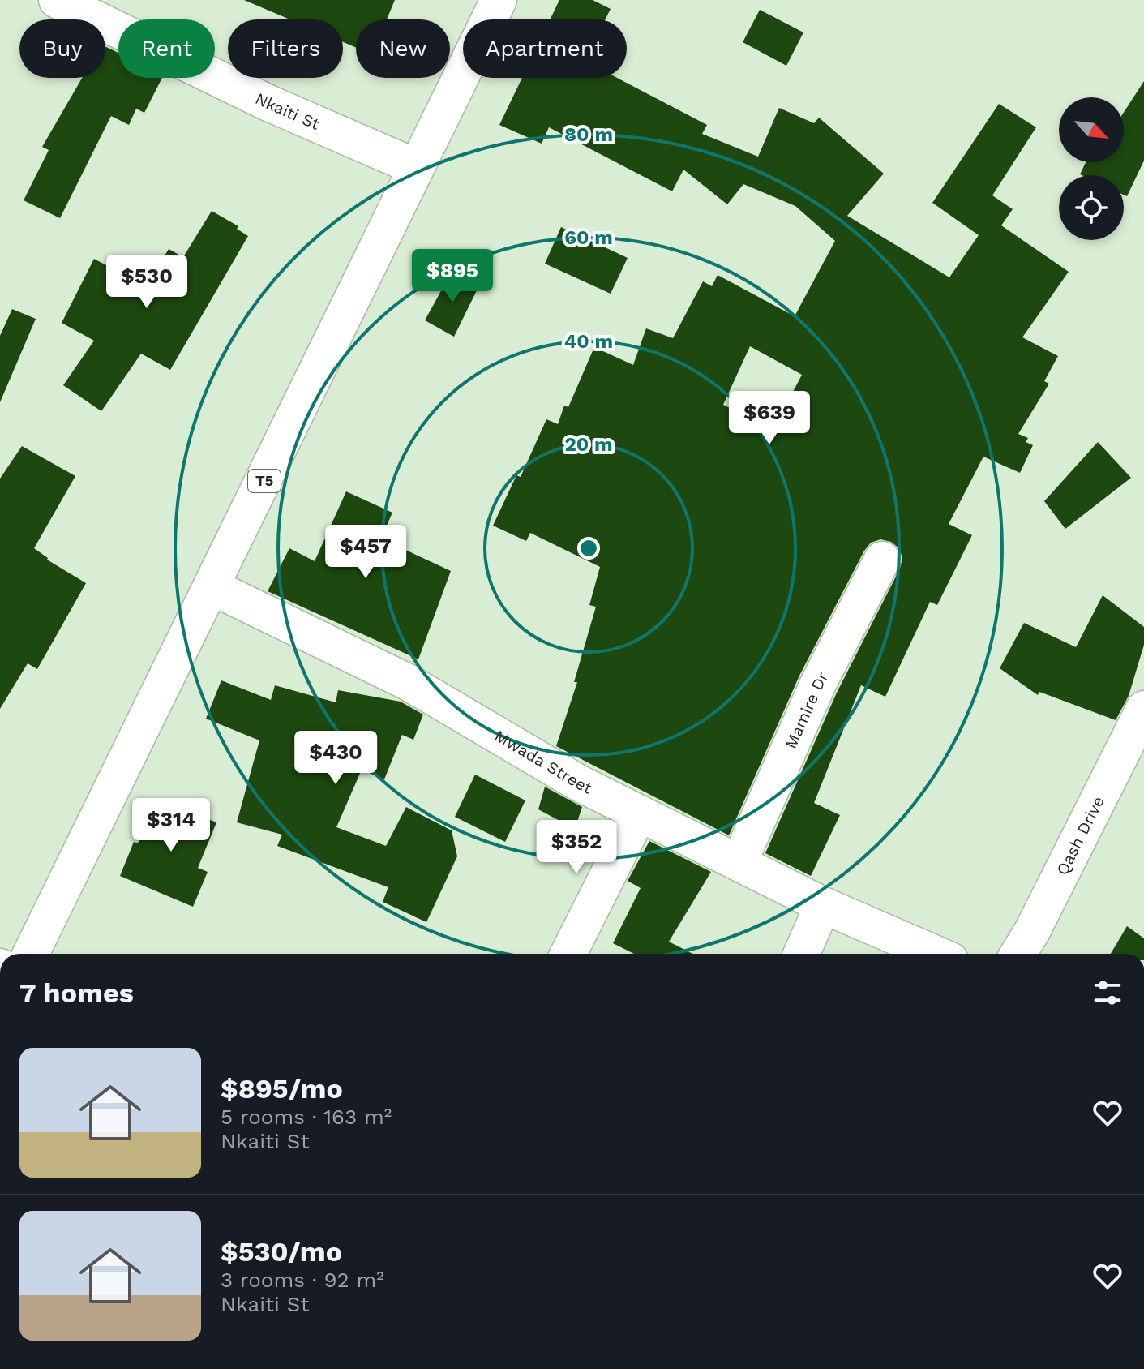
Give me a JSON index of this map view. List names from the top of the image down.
{
  "streets": {
    "main road": [
      "Nkaiti St",
      "T5",
      "Mamire Dr",
      "Mwada Street",
      "Qash Drive"
    ]
  },
  "crossings": [
    ["Nkaiti St", "T5"],
    ["T5", "Mwada Street"],
    ["Mamire Dr", "Mwada Street"]
  ],
  "north": "bottom right",
  "page": {
    "chip": [
      "Buy",
      "Rent",
      "Filters",
      "New",
      "Apartment"
    ],
    "price": [
      "$895",
      "$530",
      "$639",
      "$457",
      "$430",
      "$314",
      "$352"
    ],
    "heading": "7 homes",
    "list": [
      {
        "name": "$895/mo",
        "note": "5 rooms · 163 m² · Nkaiti St"
      },
      {
        "name": "$530/mo",
        "note": "3 rooms · 92 m² · Nkaiti St"
      }
    ]
  },
  "rings": [
    "80 m",
    "60 m",
    "40 m",
    "20 m"
  ]
}
